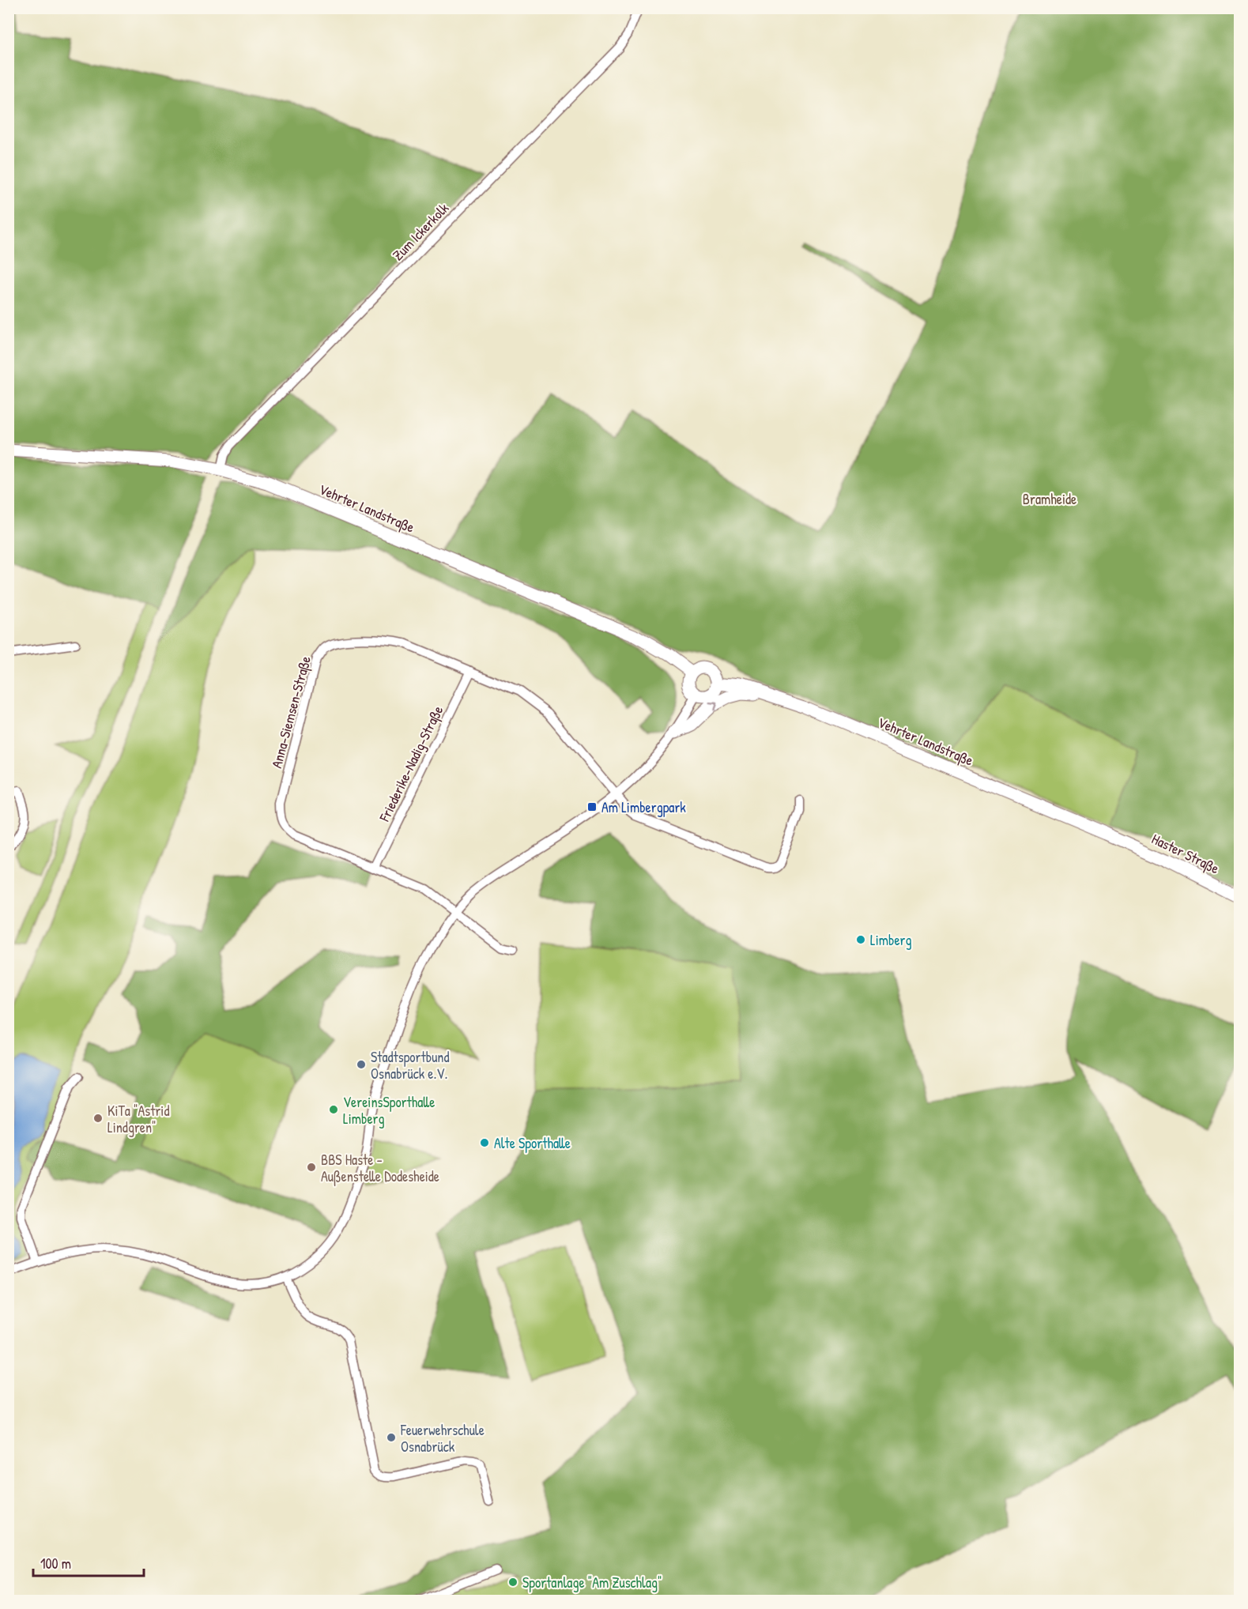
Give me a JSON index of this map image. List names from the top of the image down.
{
  "streets": {
    "main road": ["Vehrter Landstraße", "Haster Straße"],
    "street": ["Zum Ickerkolk", "Anna-Siemsen-Straße", "Friederike-Nadig-Straße"]
  },
  "crossings": [
    ["Zum Ickerkolk", "Vehrter Landstraße"],
    ["Vehrter Landstraße", "Haster Straße"],
    ["Anna-Siemsen-Straße", "Friederike-Nadig-Straße"]
  ],
  "parks": ["Bramheide"],
  "places": {
    "transit": ["Am Limbergpark"],
    "other": [
      "Limberg",
      "Stadtsportbund Osnabrück e.V.",
      "VereinsSporthalle Limberg",
      "KiTa \"Astrid Lindgren\"",
      "Alte Sporthalle",
      "BBS Haste - Außenstelle Dodesheide",
      "Feuerwehrschule Osnabrück",
      "Sportanlage \"Am Zuschlag\""
    ]
  },
  "scale_bar": "100 m"
}
